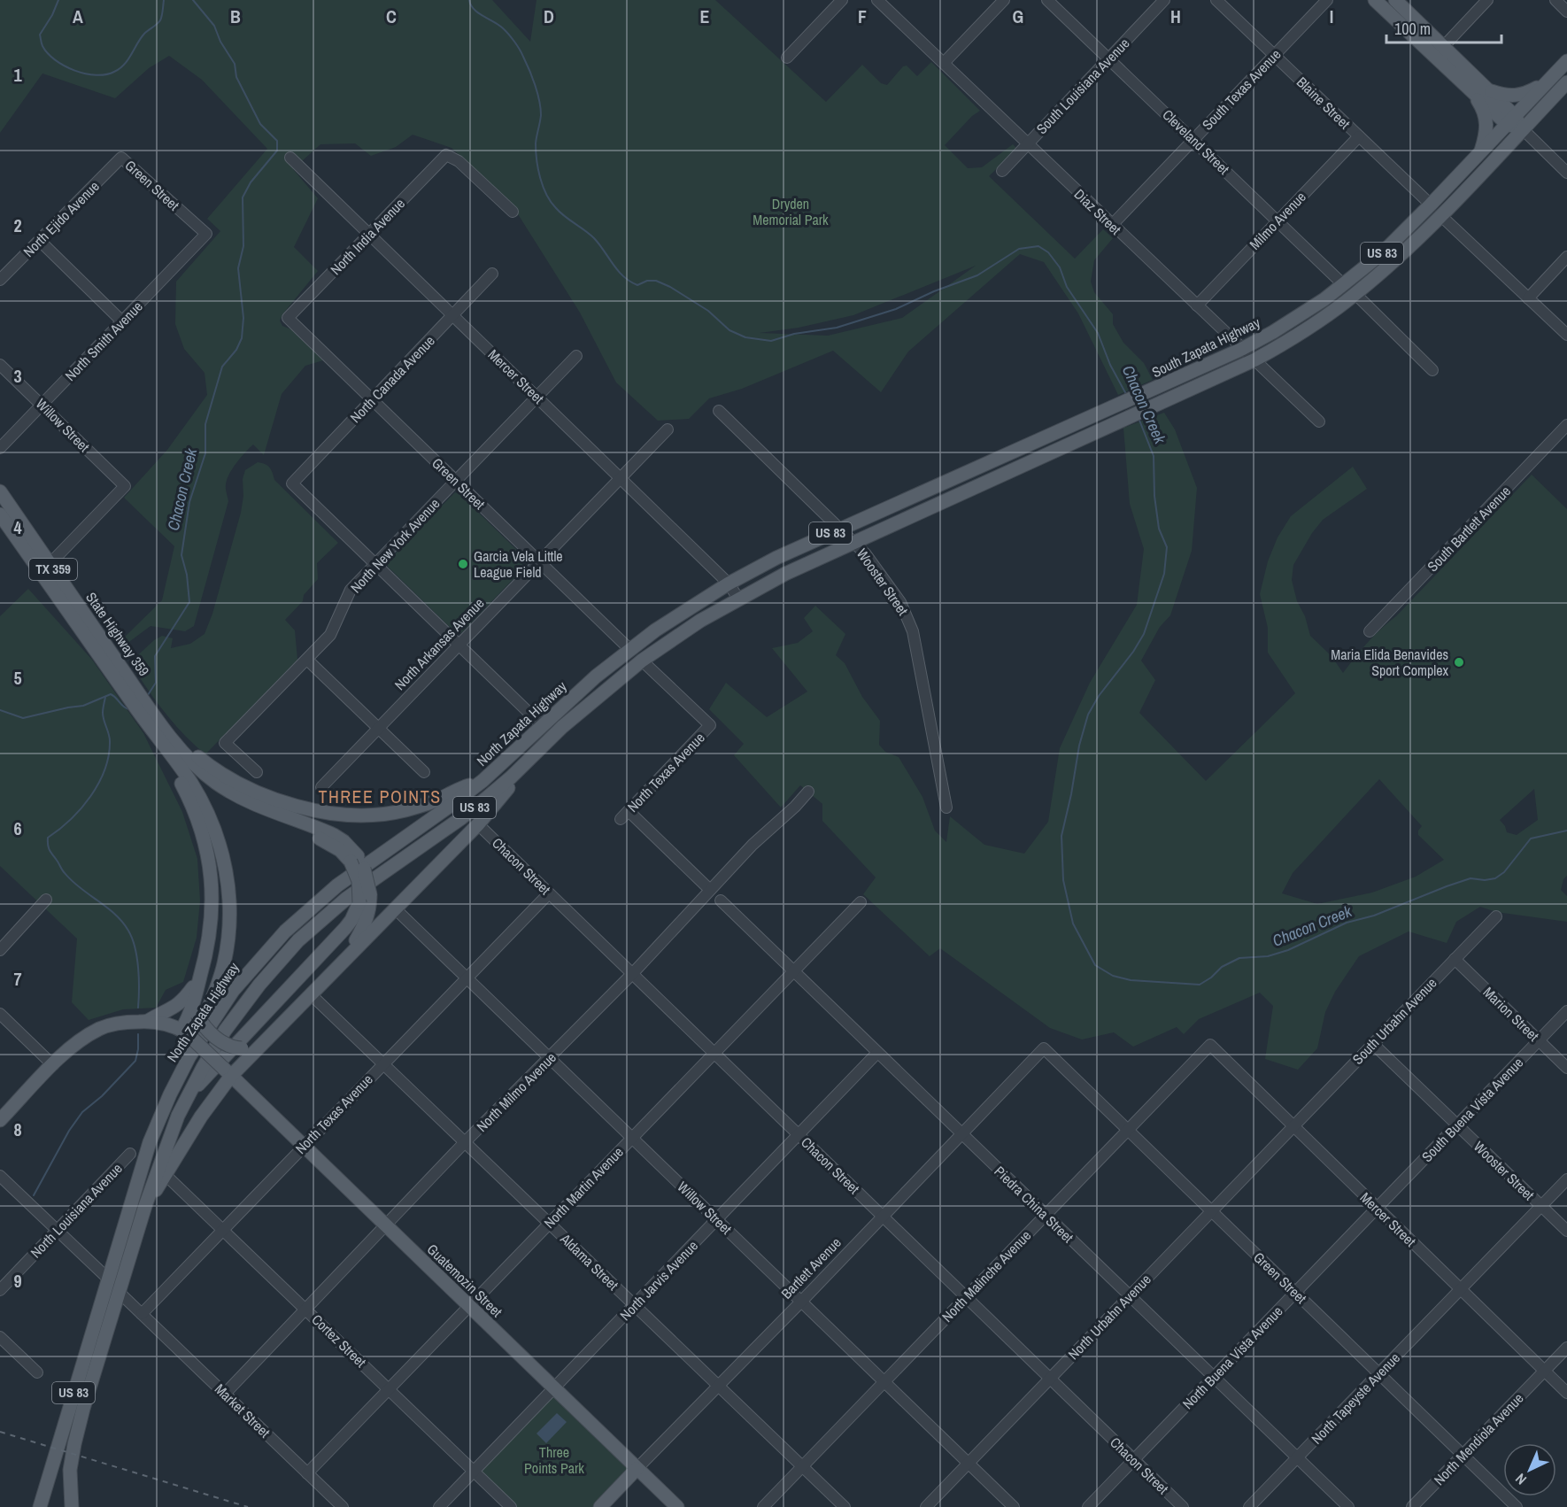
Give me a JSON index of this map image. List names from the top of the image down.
{
  "streets": {
    "main road": [
      "US 83",
      "South Zapata Highway",
      "TX 359",
      "State Highway 359",
      "North Zapata Highway",
      "Bartlett Avenue",
      "Guatemozin Street"
    ],
    "street": [
      "South Louisiana Avenue",
      "South Texas Avenue",
      "Blaine Street",
      "Cleveland Street",
      "Green Street",
      "Diaz Street",
      "North Ejido Avenue",
      "Milmo Avenue",
      "North India Avenue",
      "North Smith Avenue",
      "Mercer Street",
      "North Canada Avenue",
      "Willow Street",
      "South Bartlett Avenue",
      "North New York Avenue",
      "Wooster Street",
      "North Arkansas Avenue",
      "North Texas Avenue",
      "Chacon Street",
      "Marion Street",
      "South Urbahn Avenue",
      "North Milmo Avenue",
      "South Buena Vista Avenue",
      "North Martin Avenue",
      "Piedra China Street",
      "North Louisiana Avenue",
      "Aldama Street",
      "North Malinche Avenue",
      "North Jarvis Avenue",
      "North Urbahn Avenue",
      "Cortez Street",
      "North Buena Vista Avenue",
      "North Tapeyste Avenue",
      "Market Street",
      "North Mendiola Avenue"
    ]
  },
  "crossings": [
    ["South Louisiana Avenue", "Cleveland Street"],
    ["South Louisiana Avenue", "Diaz Street"],
    ["South Texas Avenue", "Blaine Street"],
    ["South Texas Avenue", "Cleveland Street"],
    ["South Texas Avenue", "Diaz Street"],
    ["Blaine Street", "Milmo Avenue"],
    ["Blaine Street", "South Zapata Highway"],
    ["Cleveland Street", "Milmo Avenue"],
    ["Cleveland Street", "South Zapata Highway"],
    ["Green Street", "North Ejido Avenue"],
    ["Green Street", "North India Avenue"],
    ["Green Street", "North Smith Avenue"],
    ["Green Street", "North Canada Avenue"],
    ["Green Street", "North New York Avenue"],
    ["Green Street", "North Arkansas Avenue"],
    ["Green Street", "North Zapata Highway"],
    ["Green Street", "Bartlett Avenue"],
    ["Green Street", "North Malinche Avenue"],
    ["Green Street", "North Urbahn Avenue"],
    ["Green Street", "North Buena Vista Avenue"],
    ["Green Street", "North Tapeyste Avenue"],
    ["Green Street", "North Mendiola Avenue"],
    ["Diaz Street", "Milmo Avenue"],
    ["Diaz Street", "South Zapata Highway"],
    ["North India Avenue", "Mercer Street"],
    ["North Smith Avenue", "Willow Street"],
    ["South Zapata Highway", "Mercer Street"],
    ["South Zapata Highway", "Wooster Street"],
    ["South Zapata Highway", "North Zapata Highway"],
    ["Mercer Street", "North Canada Avenue"],
    ["Mercer Street", "North New York Avenue"],
    ["Mercer Street", "North Arkansas Avenue"],
    ["Mercer Street", "North Zapata Highway"],
    ["Mercer Street", "South Urbahn Avenue"],
    ["Mercer Street", "South Buena Vista Avenue"],
    ["Mercer Street", "North Malinche Avenue"],
    ["Mercer Street", "North Urbahn Avenue"],
    ["Mercer Street", "North Buena Vista Avenue"],
    ["Mercer Street", "North Tapeyste Avenue"],
    ["Mercer Street", "North Mendiola Avenue"],
    ["North Canada Avenue", "North New York Avenue"],
    ["Willow Street", "State Highway 359"],
    ["Willow Street", "North Texas Avenue"],
    ["Willow Street", "North Milmo Avenue"],
    ["Willow Street", "North Martin Avenue"],
    ["Willow Street", "Bartlett Avenue"],
    ["Willow Street", "North Malinche Avenue"],
    ["Willow Street", "North Jarvis Avenue"],
    ["Willow Street", "North Urbahn Avenue"],
    ["Wooster Street", "South Urbahn Avenue"],
    ["Wooster Street", "South Buena Vista Avenue"],
    ["Wooster Street", "North Tapeyste Avenue"],
    ["North Zapata Highway", "North Texas Avenue"],
    ["North Texas Avenue", "Chacon Street"],
    ["North Texas Avenue", "North Milmo Avenue"],
    ["North Texas Avenue", "Aldama Street"],
    ["North Texas Avenue", "Guatemozin Street"],
    ["North Texas Avenue", "Cortez Street"],
    ["North Texas Avenue", "Market Street"],
    ["Chacon Street", "North Milmo Avenue"],
    ["Chacon Street", "North Martin Avenue"],
    ["Chacon Street", "Bartlett Avenue"],
    ["Chacon Street", "North Malinche Avenue"],
    ["Chacon Street", "North Jarvis Avenue"],
    ["Chacon Street", "North Urbahn Avenue"],
    ["Chacon Street", "North Buena Vista Avenue"],
    ["Marion Street", "South Urbahn Avenue"],
    ["Marion Street", "South Buena Vista Avenue"],
    ["South Urbahn Avenue", "North Urbahn Avenue"],
    ["North Milmo Avenue", "Aldama Street"],
    ["North Milmo Avenue", "Guatemozin Street"],
    ["North Milmo Avenue", "Cortez Street"],
    ["North Milmo Avenue", "Market Street"],
    ["South Buena Vista Avenue", "North Buena Vista Avenue"],
    ["North Martin Avenue", "Piedra China Street"],
    ["North Martin Avenue", "Aldama Street"],
    ["North Martin Avenue", "Guatemozin Street"],
    ["North Martin Avenue", "Cortez Street"],
    ["North Martin Avenue", "Market Street"],
    ["Piedra China Street", "Bartlett Avenue"],
    ["Piedra China Street", "North Malinche Avenue"],
    ["Piedra China Street", "North Jarvis Avenue"],
    ["Piedra China Street", "North Urbahn Avenue"],
    ["Piedra China Street", "North Buena Vista Avenue"],
    ["Piedra China Street", "North Tapeyste Avenue"],
    ["Aldama Street", "Bartlett Avenue"],
    ["Aldama Street", "North Malinche Avenue"],
    ["Aldama Street", "North Jarvis Avenue"],
    ["Bartlett Avenue", "Guatemozin Street"],
    ["Guatemozin Street", "North Jarvis Avenue"],
    ["North Jarvis Avenue", "Cortez Street"]
  ],
  "districts": ["THREE POINTS"],
  "water": ["Chacon Creek"],
  "parks": ["Dryden Memorial Park", "Three Points Park"],
  "places": ["Garcia Vela Little League Field", "Maria Elida Benavides Sport Complex"],
  "scale_bar": "100 m",
  "north": "bottom left",
  "grid": {
    "columns": [
      "A",
      "B",
      "C",
      "D",
      "E",
      "F",
      "G",
      "H",
      "I"
    ],
    "rows": [
      "1",
      "2",
      "3",
      "4",
      "5",
      "6",
      "7",
      "8",
      "9"
    ]
  }
}
